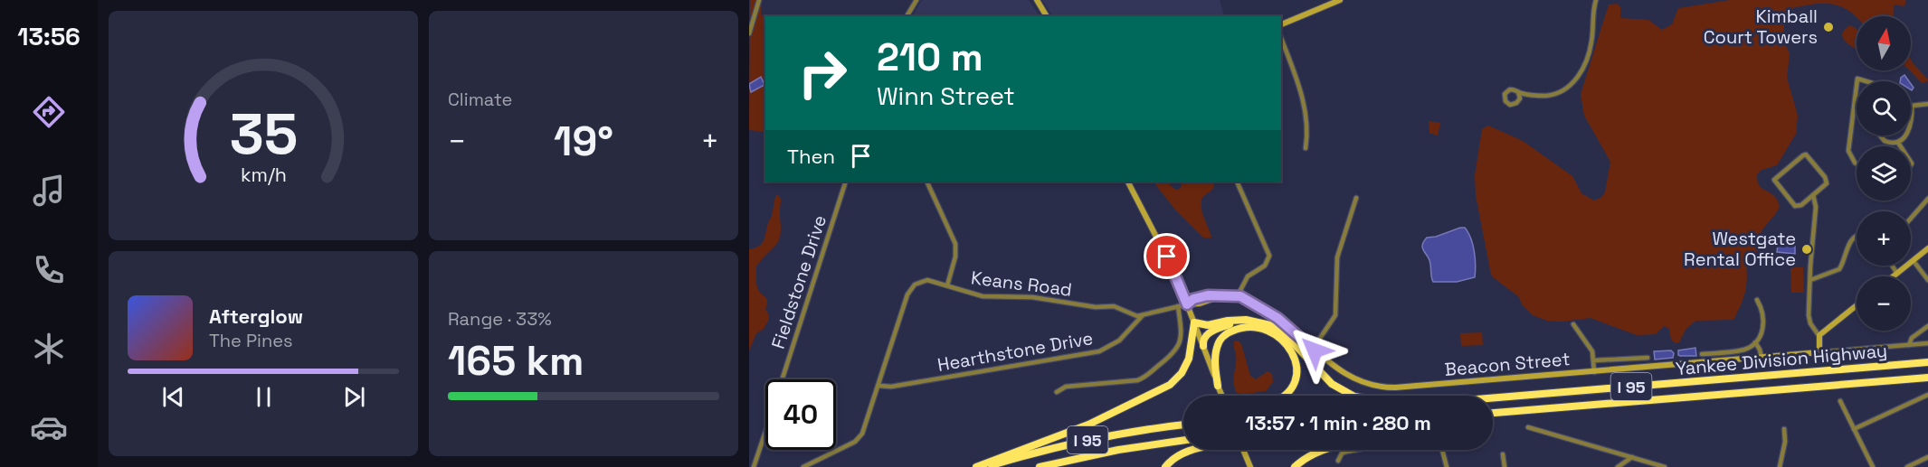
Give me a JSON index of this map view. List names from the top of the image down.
{
  "streets": {
    "highway": ["Yankee Division Highway", "I 95"],
    "street": [
      "Fieldstone Drive",
      "Keans Road",
      "Hearthstone Drive",
      "Beacon Street"
    ]
  },
  "crossings": [
    ["Keans Road", "Hearthstone Drive"]
  ],
  "places": ["Kimball Court Towers", "Westgate Rental Office"],
  "north": "top",
  "page": {
    "tabs": "13:56",
    "tile": [
      "Climate",
      ["Range · 33%", "165 km"]
    ],
    "map_buttons": ["+", "−"],
    "turn": ["210 m", "Winn Street"],
    "heat": ["−", "19°", "+"],
    "then": "Then",
    "song": ["Afterglow", "The Pines"],
    "limit": "40",
    "trip": "13:57 · 1 min · 280 m",
    "gauge": ["35", "km/h"]
  }
}
